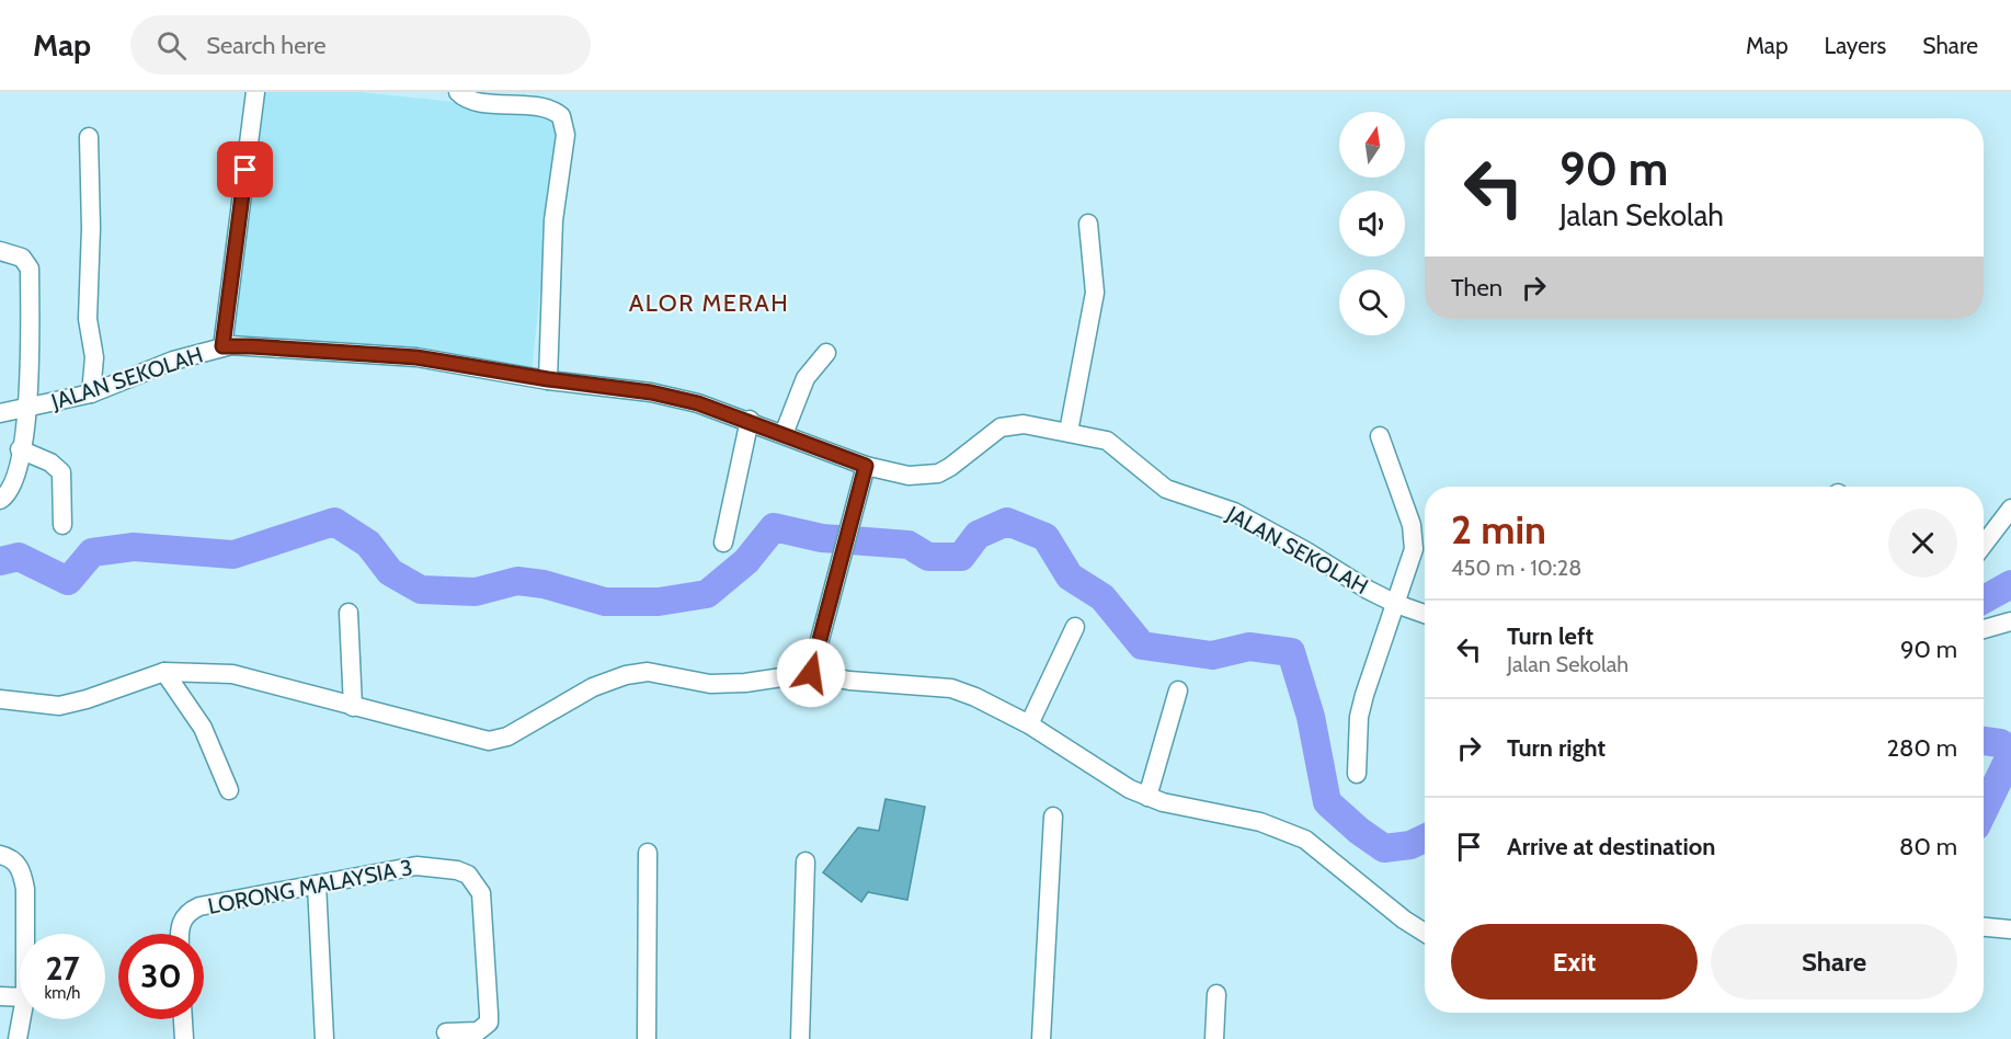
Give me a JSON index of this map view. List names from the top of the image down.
{
  "streets": {
    "street": ["JALAN SEKOLAH", "LORONG MALAYSIA 3"]
  },
  "districts": ["ALOR MERAH"],
  "north": "top",
  "page": {
    "header": "Map",
    "search": "Search here",
    "nav": ["Map", "Layers", "Share"],
    "turn": ["90 m", "Jalan Sekolah"],
    "then": "Then",
    "heading": ["2 min", "450 m · 10:28"],
    "list": [
      {
        "name": "Turn left",
        "note": "Jalan Sekolah",
        "value": "90 m"
      },
      {
        "name": "Turn right",
        "value": "280 m"
      },
      {
        "name": "Arrive at destination",
        "value": "80 m"
      }
    ],
    "buttons": ["Exit", "Share"],
    "speed": "27 km/h",
    "limit": "30"
  }
}
